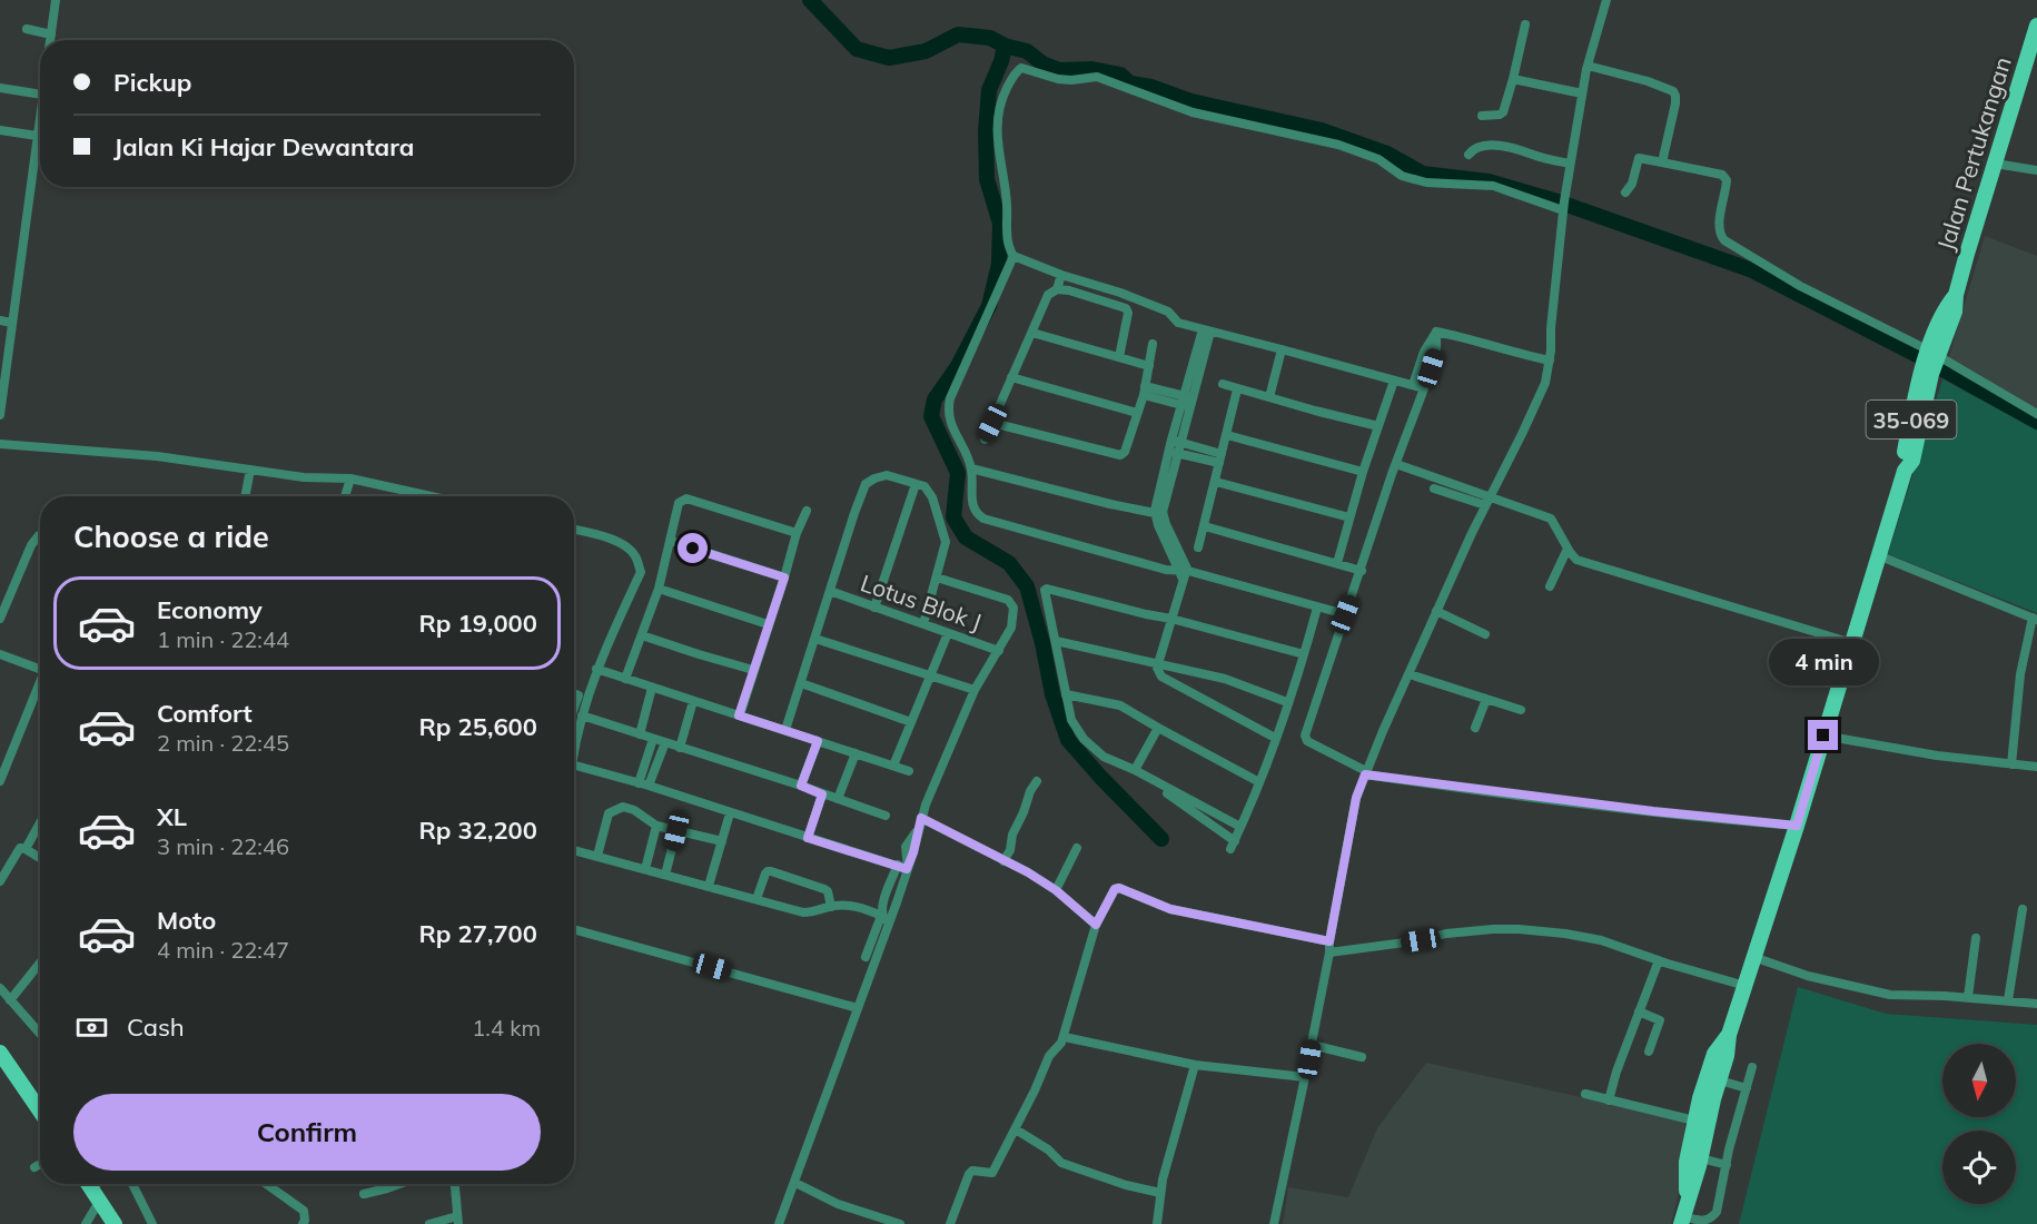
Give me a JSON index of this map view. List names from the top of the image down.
{
  "streets": {
    "main road": ["Jalan Pertukangan", "35-069"],
    "street": ["Lotus Blok J"]
  },
  "crossings": [
    ["Jalan Pertukangan", "35-069"]
  ],
  "north": "bottom",
  "page": {
    "banner": ["Pickup", "Jalan Ki Hajar Dewantara"],
    "heading": "Choose a ride",
    "list": [
      {
        "name": "Economy",
        "note": "1 min · 22:44",
        "value": "Rp 19,000"
      },
      {
        "name": "Comfort",
        "note": "2 min · 22:45",
        "value": "Rp 25,600"
      },
      {
        "name": "XL",
        "note": "3 min · 22:46",
        "value": "Rp 32,200"
      },
      {
        "name": "Moto",
        "note": "4 min · 22:47",
        "value": "Rp 27,700"
      }
    ],
    "bubble": "4 min",
    "pay": ["Cash", "1.4 km"],
    "buttons": "Confirm"
  }
}
